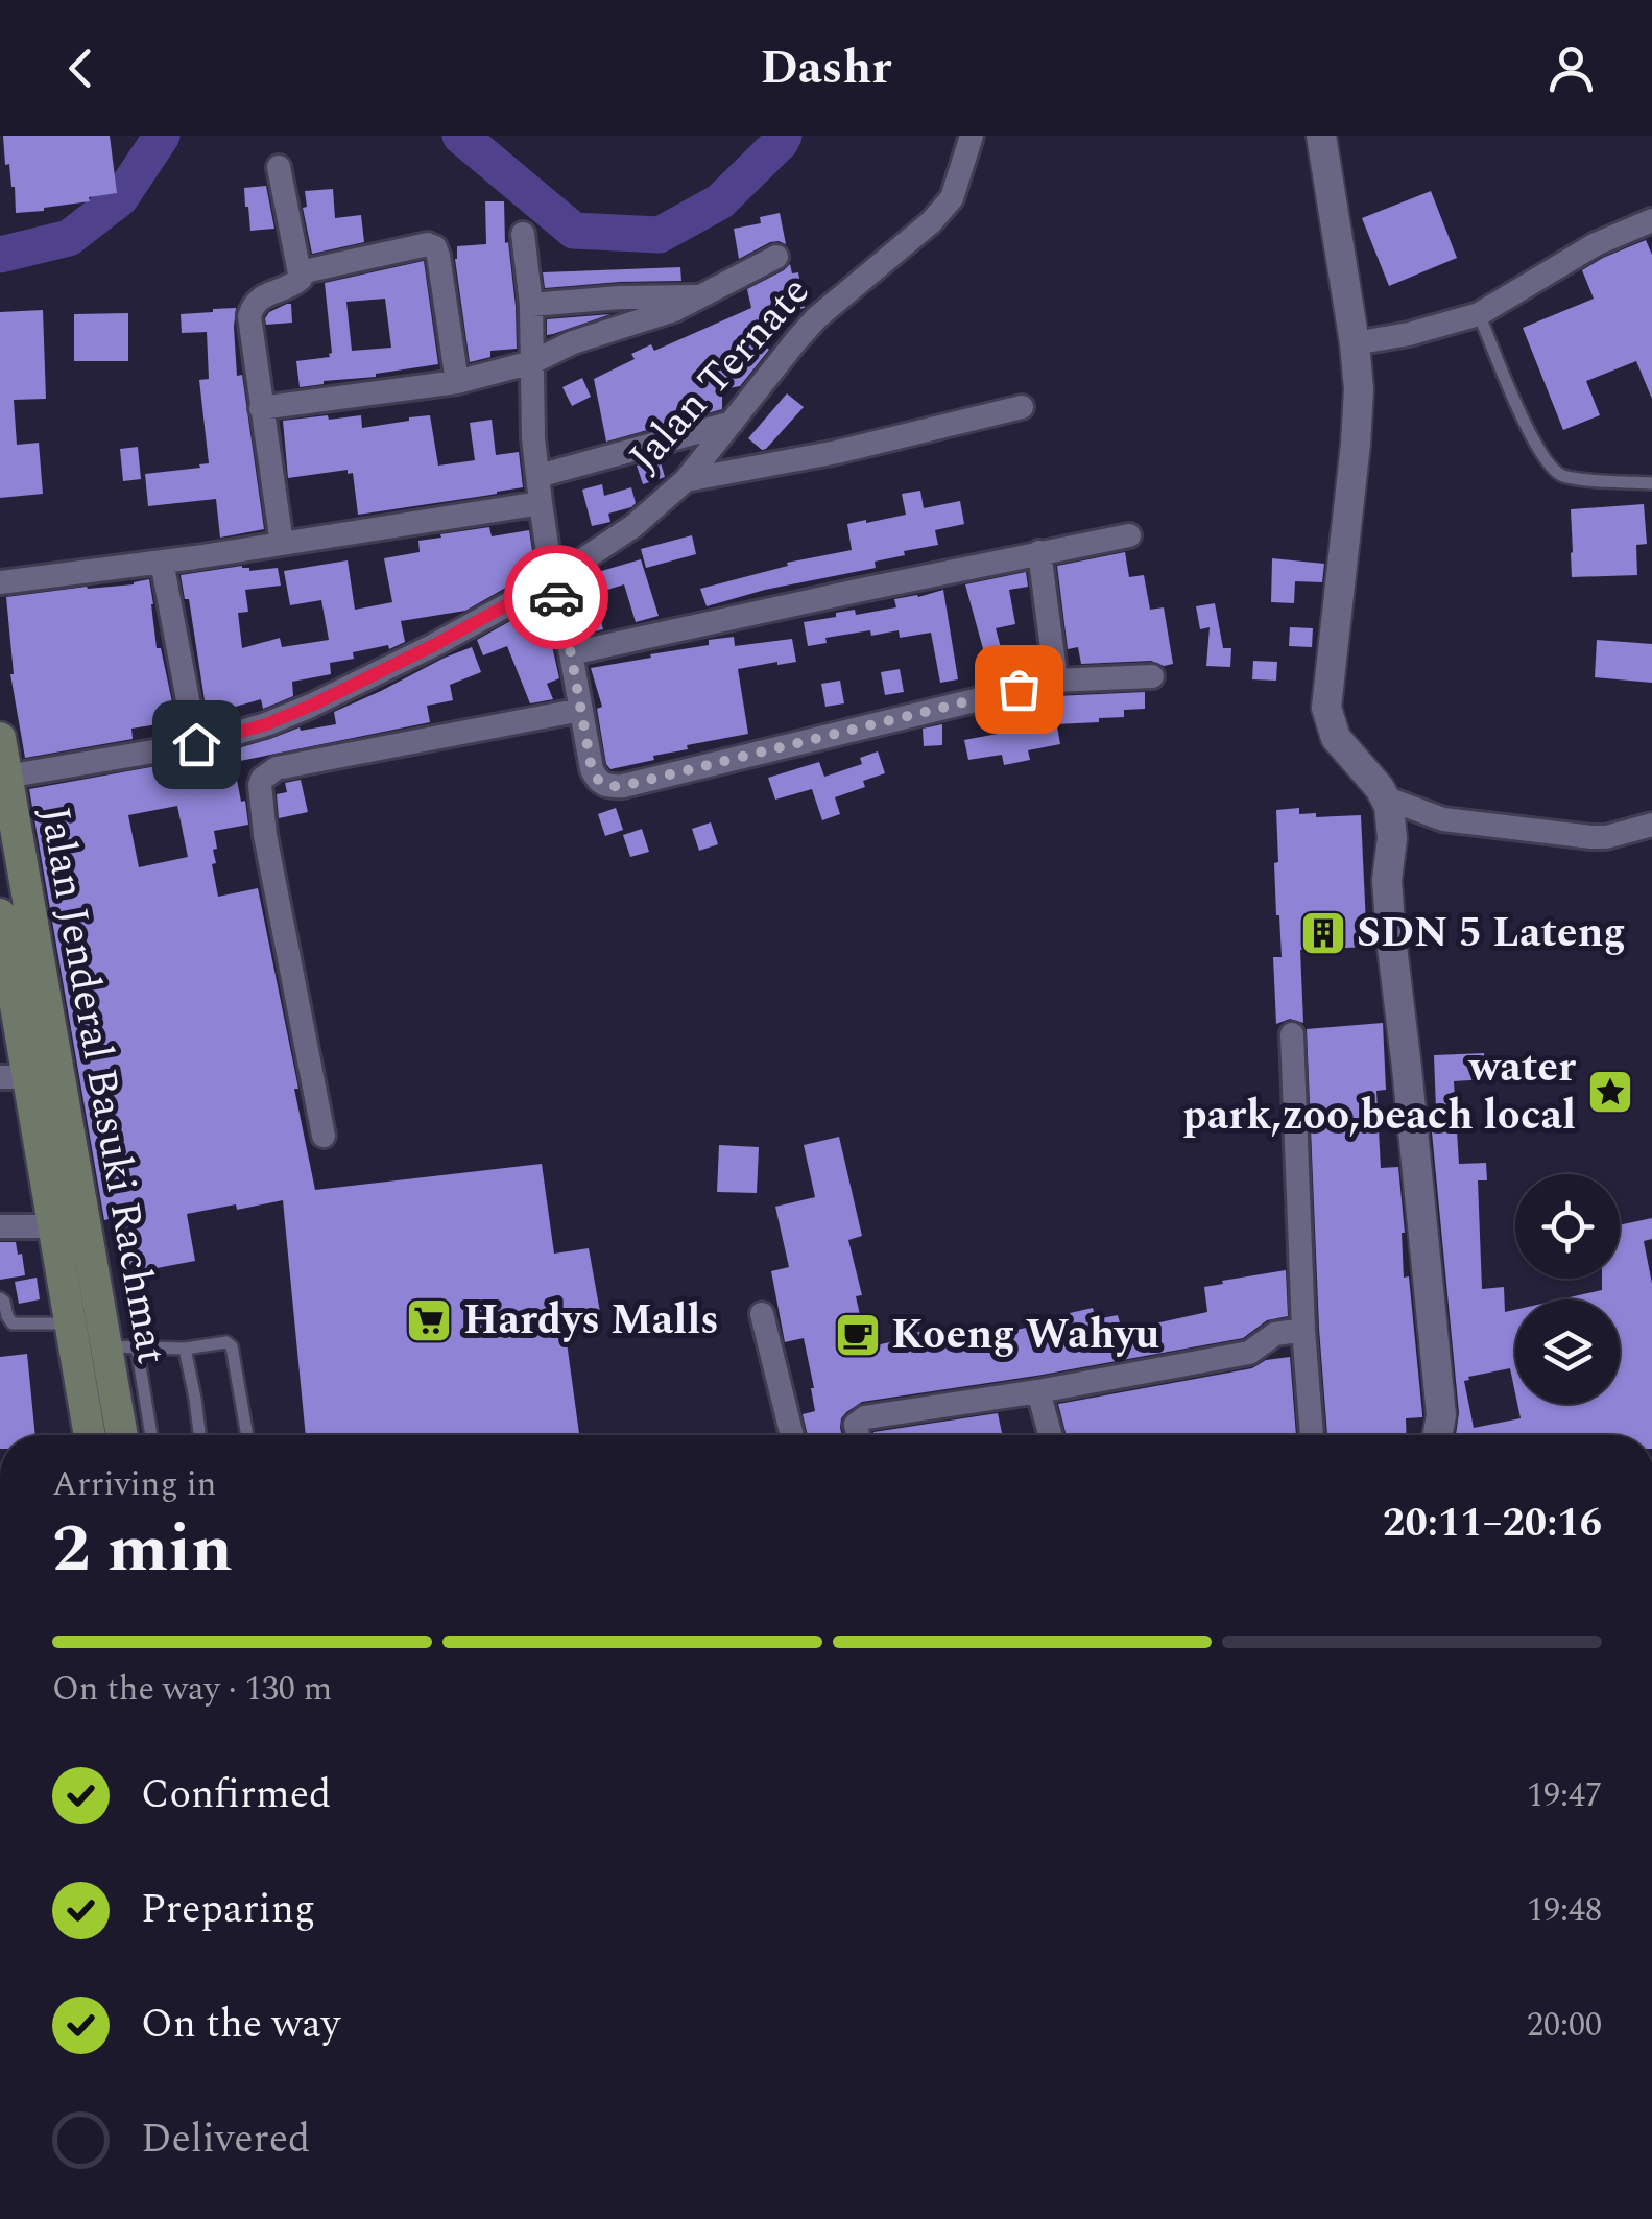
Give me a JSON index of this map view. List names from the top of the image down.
{
  "streets": {
    "main road": ["Jalan Jenderal Basuki Rachmat"],
    "street": ["Jalan Ternate"]
  },
  "crossings": [
    ["Jalan Ternate", "Jalan Jenderal Basuki Rachmat"]
  ],
  "places": {
    "building": ["SDN 5 Lateng"],
    "place": ["water park,zoo,beach local"],
    "supermarket": ["Hardys Malls"],
    "cafe": ["Koeng Wahyu"]
  },
  "page": {
    "header": "Dashr",
    "heading": ["2 min", "Arriving in", "20:11–20:16"],
    "bar": "On the way · 130 m",
    "list": [
      ["Confirmed", "19:47"],
      ["Preparing", "19:48"],
      ["On the way", "20:00"],
      "Delivered"
    ]
  }
}
